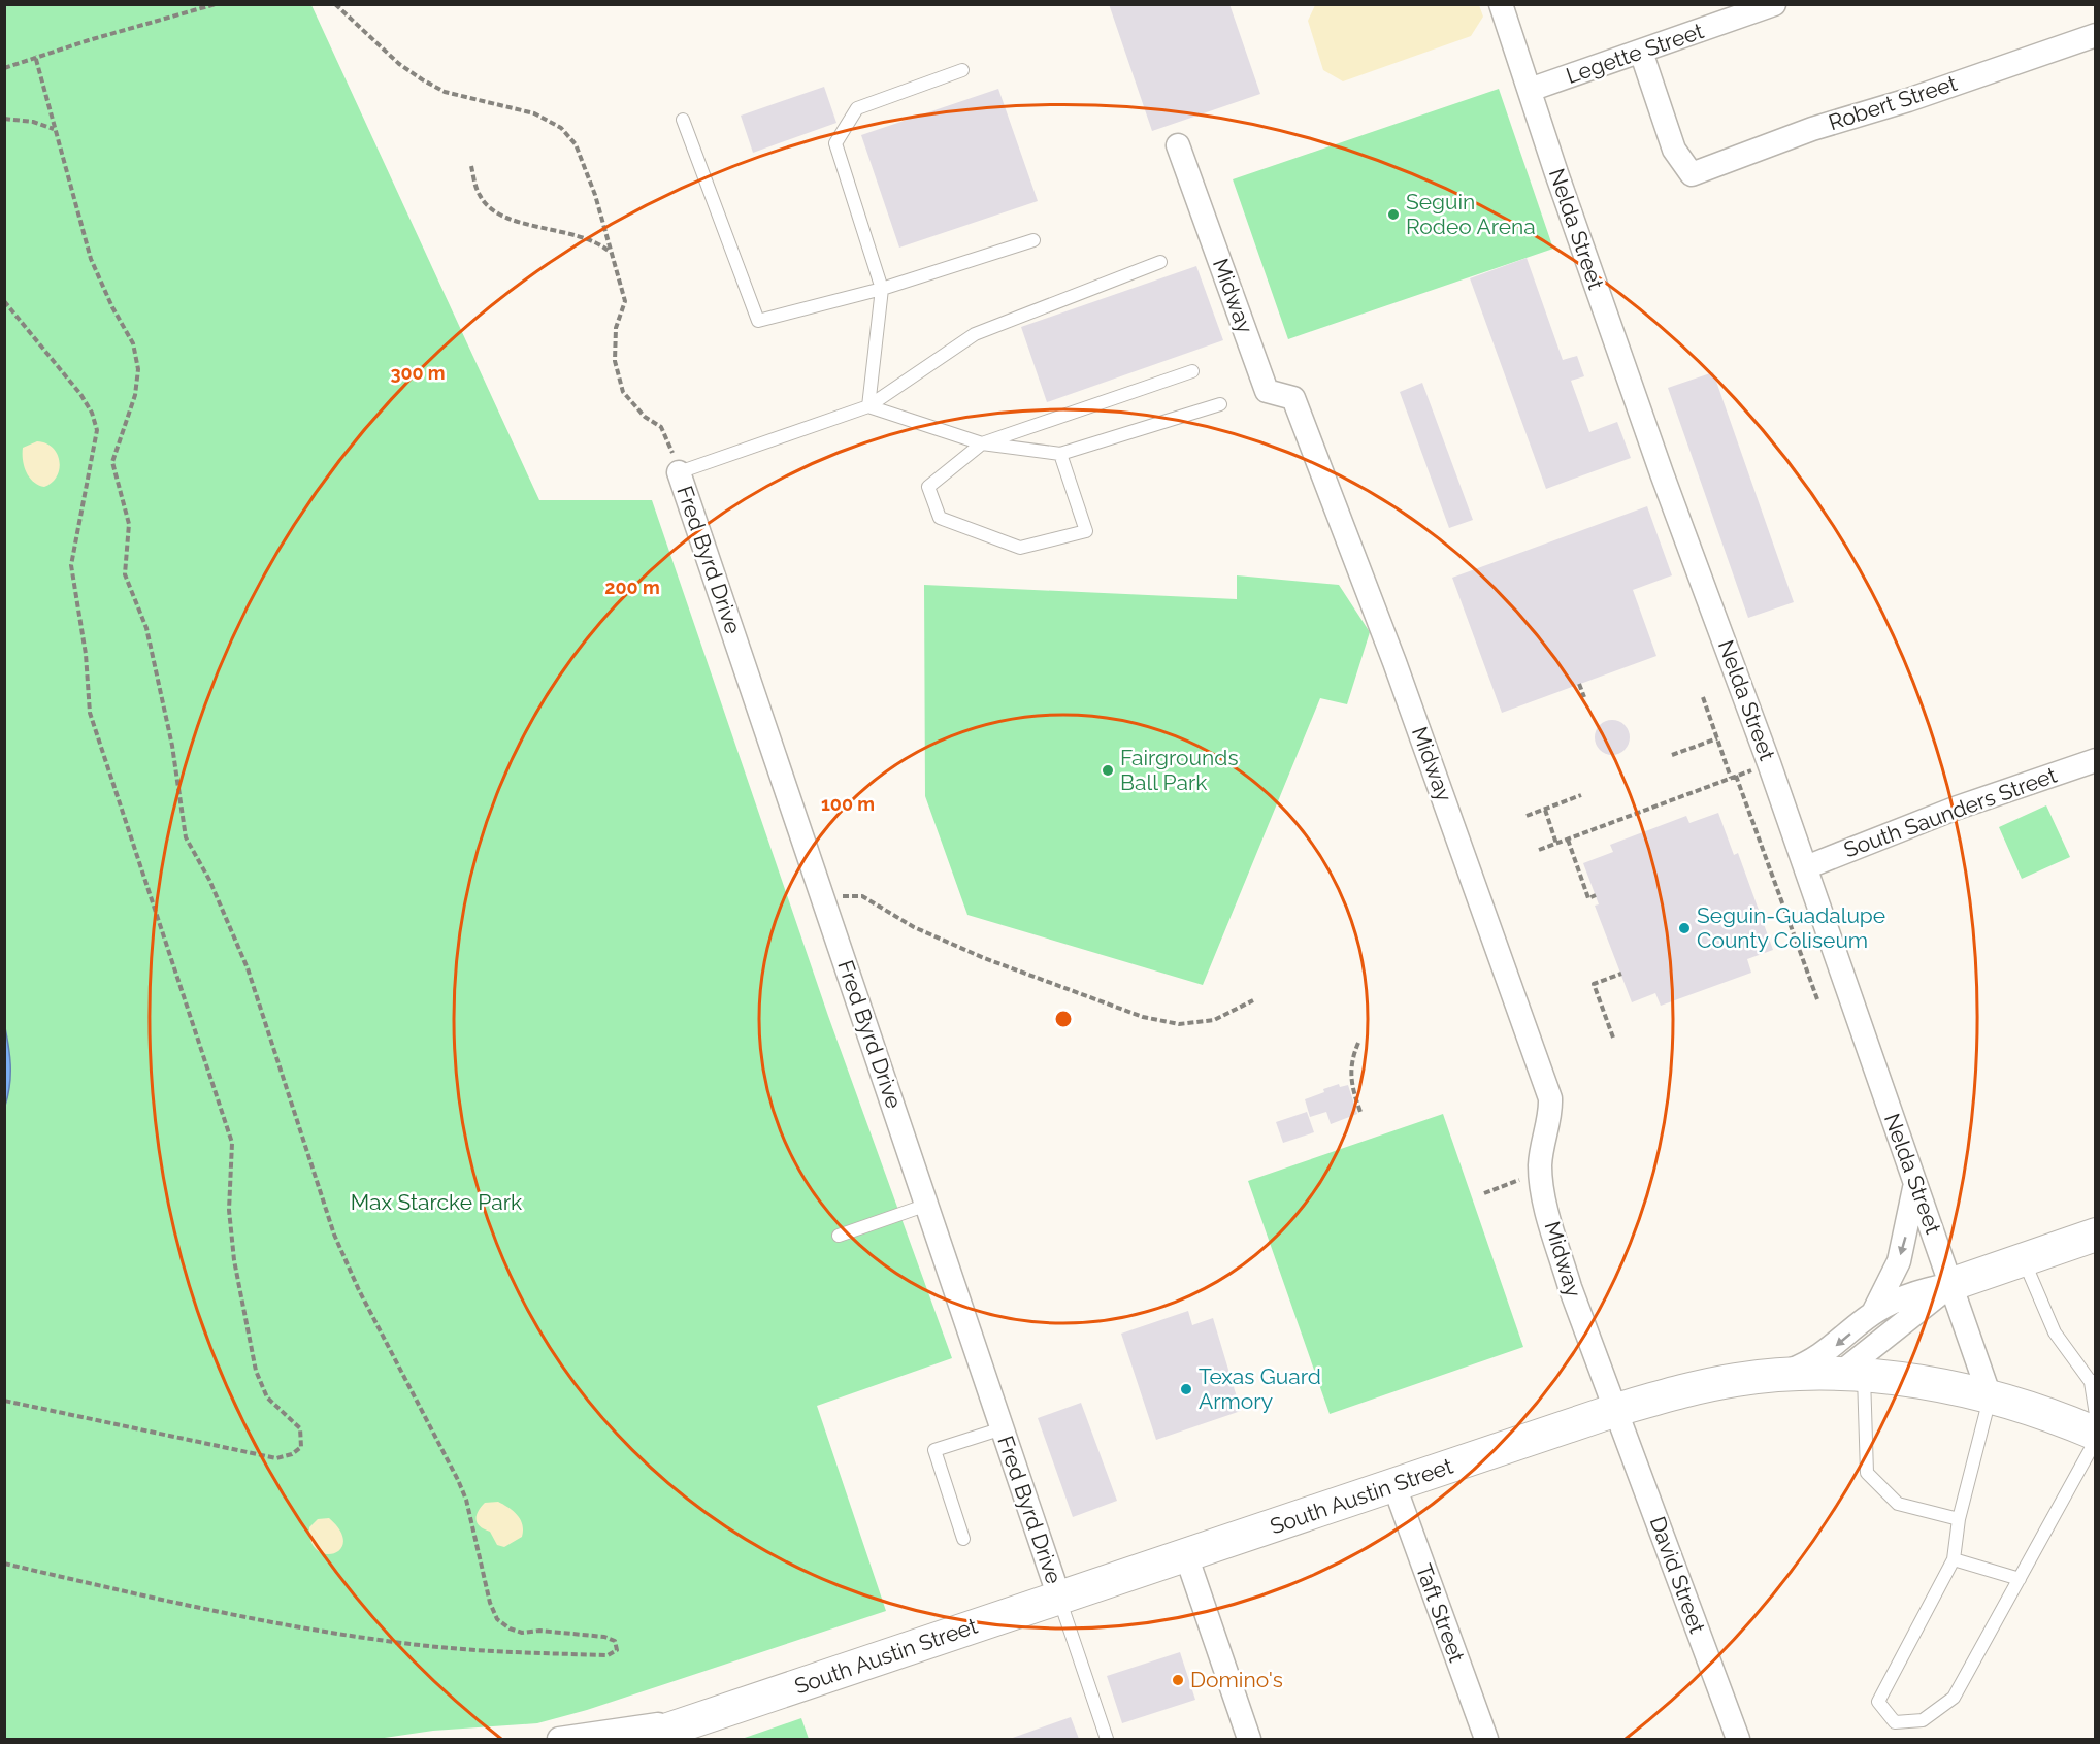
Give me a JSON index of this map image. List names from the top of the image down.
{
  "streets": {
    "main road": ["South Austin Street"],
    "street": [
      "Legette Street",
      "Robert Street",
      "Nelda Street",
      "Midway",
      "Fred Byrd Drive",
      "South Saunders Street",
      "David Street",
      "Taft Street"
    ]
  },
  "crossings": [
    ["Legette Street", "Robert Street"],
    ["Legette Street", "Nelda Street"],
    ["Nelda Street", "South Saunders Street"],
    ["Nelda Street", "South Austin Street"],
    ["Midway", "South Austin Street"],
    ["Midway", "David Street"],
    ["Fred Byrd Drive", "South Austin Street"],
    ["South Austin Street", "David Street"],
    ["South Austin Street", "Taft Street"]
  ],
  "parks": ["Max Starcke Park"],
  "places": [
    "Seguin Rodeo Arena",
    "Fairgrounds Ball Park",
    "Seguin-Guadalupe County Coliseum",
    "Texas Guard Armory",
    "Domino's"
  ],
  "rings": ["300 m", "200 m", "100 m"]
}
